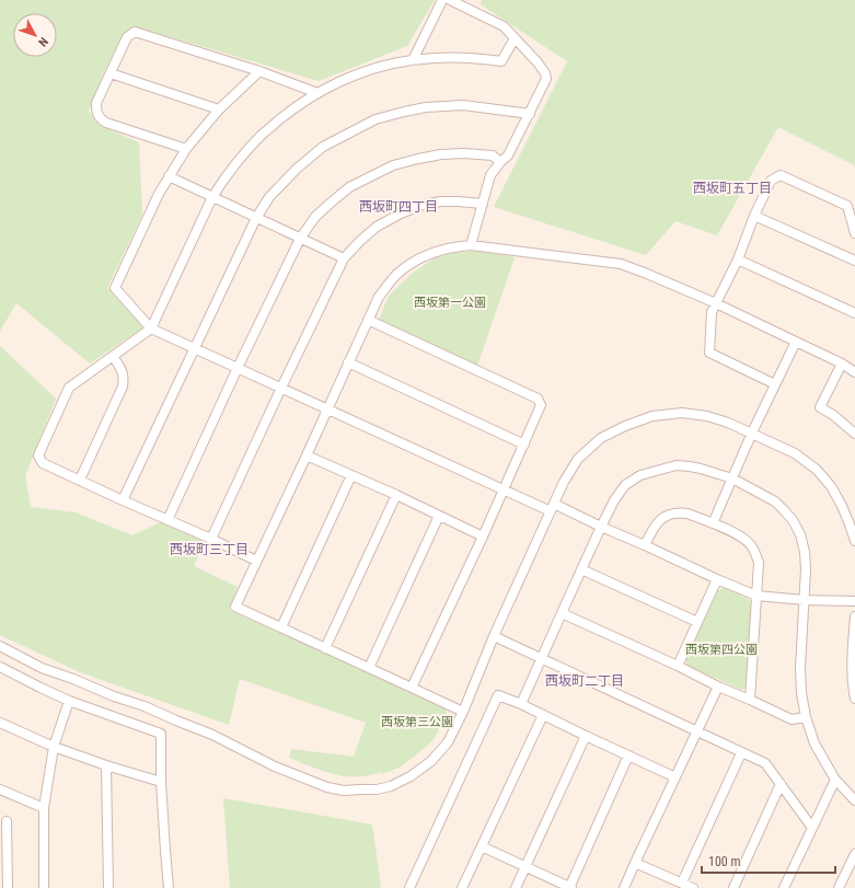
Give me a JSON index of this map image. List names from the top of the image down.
{
  "districts": [
    "西坂町五丁目",
    "西坂町四丁目",
    "西坂町三丁目",
    "西坂町二丁目"
  ],
  "parks": ["西坂第一公園", "西坂第四公園", "西坂第三公園"],
  "scale_bar": "100 m",
  "north": "bottom right"
}
